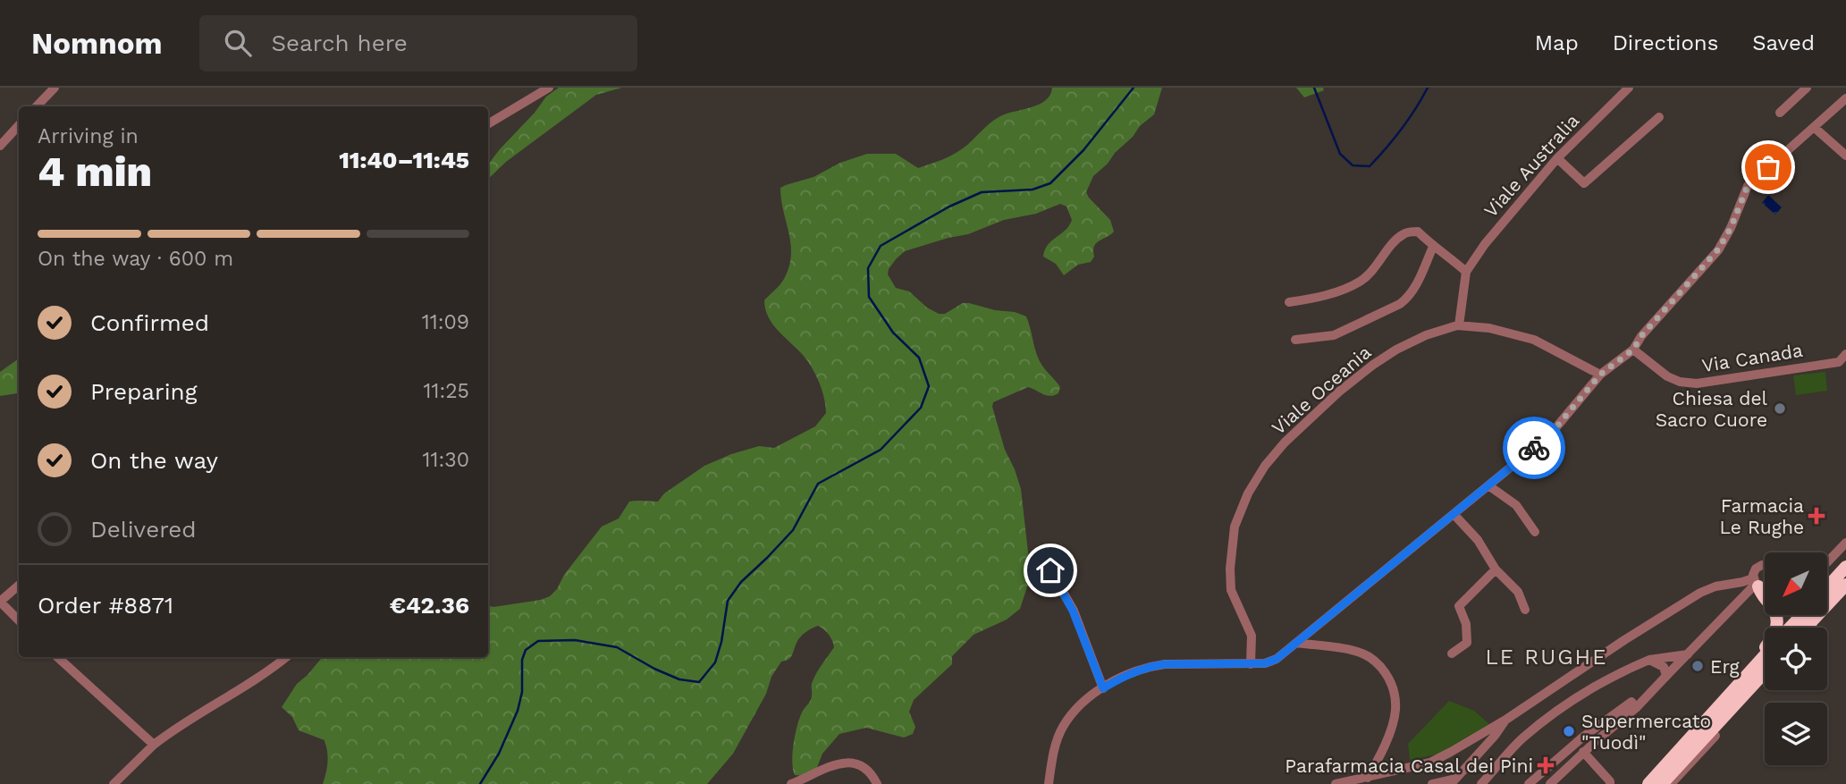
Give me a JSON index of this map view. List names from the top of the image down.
{
  "streets": {
    "street": ["Viale Australia", "Via Canada", "Viale Oceania"]
  },
  "crossings": [
    ["Viale Australia", "Viale Oceania"]
  ],
  "districts": ["LE RUGHE"],
  "places": {
    "other": ["Chiesa del Sacro Cuore", "Erg", "Supermercato \"Tuodì\""],
    "health": ["Farmacia Le Rughe", "Parafarmacia Casal dei Pini"]
  },
  "north": "bottom left",
  "page": {
    "header": "Nomnom",
    "search": "Search here",
    "nav": ["Map", "Directions", "Saved"],
    "heading": ["4 min", "Arriving in", "11:40–11:45"],
    "panel": ["Order #8871", "€42.36"],
    "bar": "On the way · 600 m",
    "list": [
      ["Confirmed", "11:09"],
      ["Preparing", "11:25"],
      ["On the way", "11:30"],
      "Delivered"
    ]
  }
}
